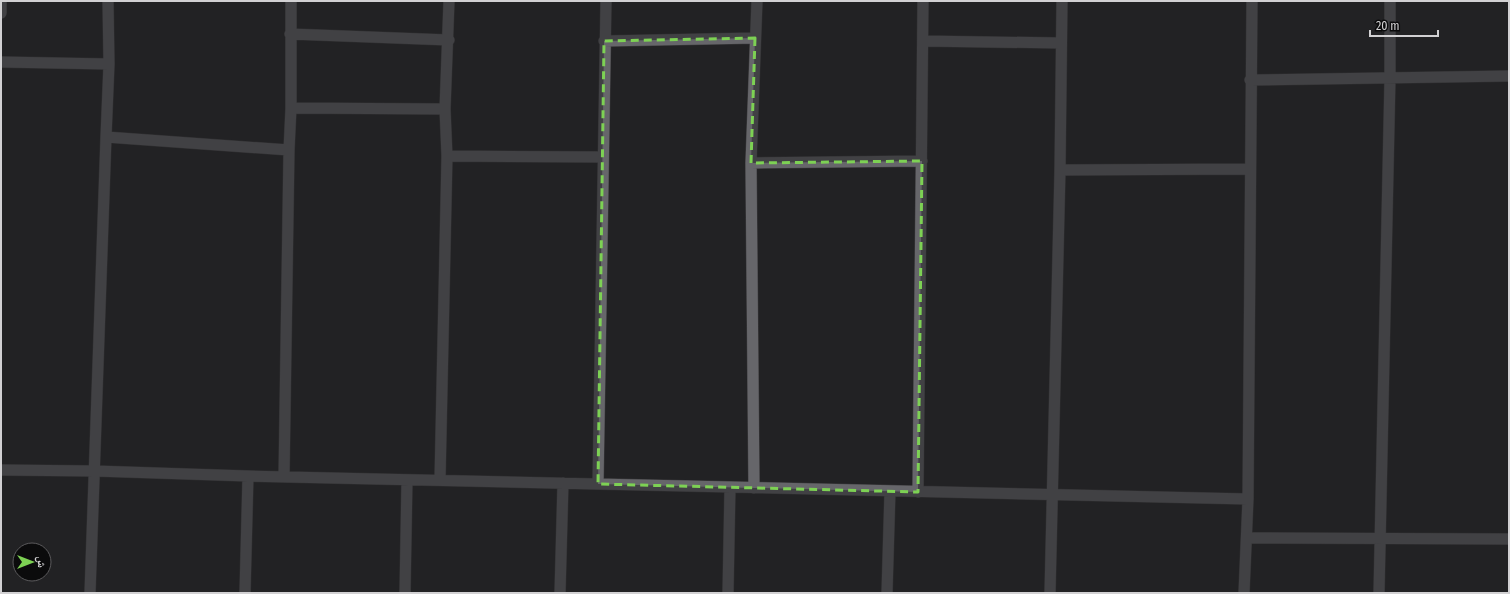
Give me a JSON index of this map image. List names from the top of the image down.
{
  "scale_bar": "20 m",
  "north": "right"
}
